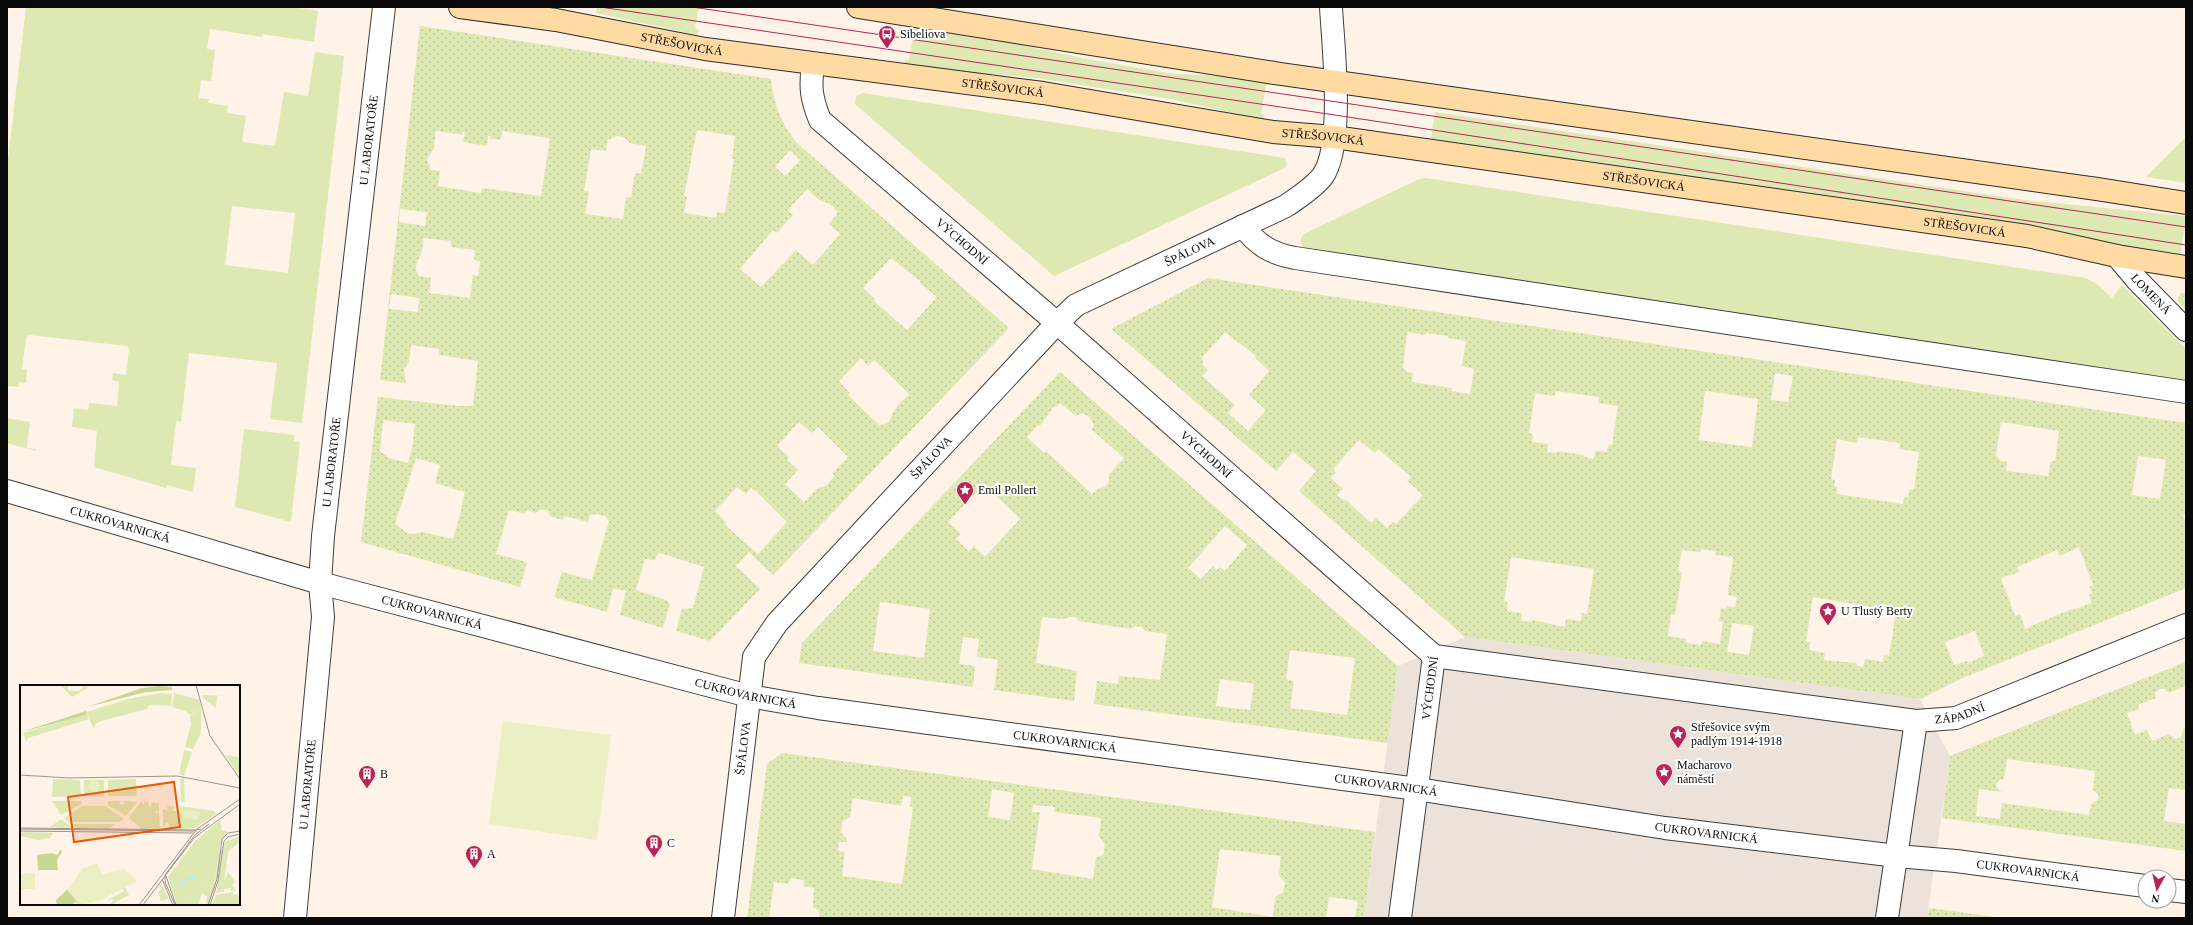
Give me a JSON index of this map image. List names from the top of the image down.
{
  "streets": {
    "street": [
      "STŘEŠOVICKÁ",
      "U LABORATOŘE",
      "VÝCHODNÍ",
      "ŠPÁLOVA",
      "LOMENÁ",
      "CUKROVARNICKÁ",
      "ZÁPADNÍ"
    ]
  },
  "crossings": [
    ["STŘEŠOVICKÁ", "VÝCHODNÍ"],
    ["STŘEŠOVICKÁ", "ŠPÁLOVA"],
    ["STŘEŠOVICKÁ", "LOMENÁ"],
    ["U LABORATOŘE", "CUKROVARNICKÁ"],
    ["VÝCHODNÍ", "ŠPÁLOVA"],
    ["VÝCHODNÍ", "CUKROVARNICKÁ"],
    ["ŠPÁLOVA", "CUKROVARNICKÁ"]
  ],
  "places": {
    "bus stop": ["Sibeliova"],
    "place": [
      "Emil Pollert",
      "U Tlustý Berty",
      "Střešovice svým padlým 1914-1918",
      "Macharovo náměstí"
    ],
    "building": ["B", "C", "A"]
  },
  "north": "bottom"
}
